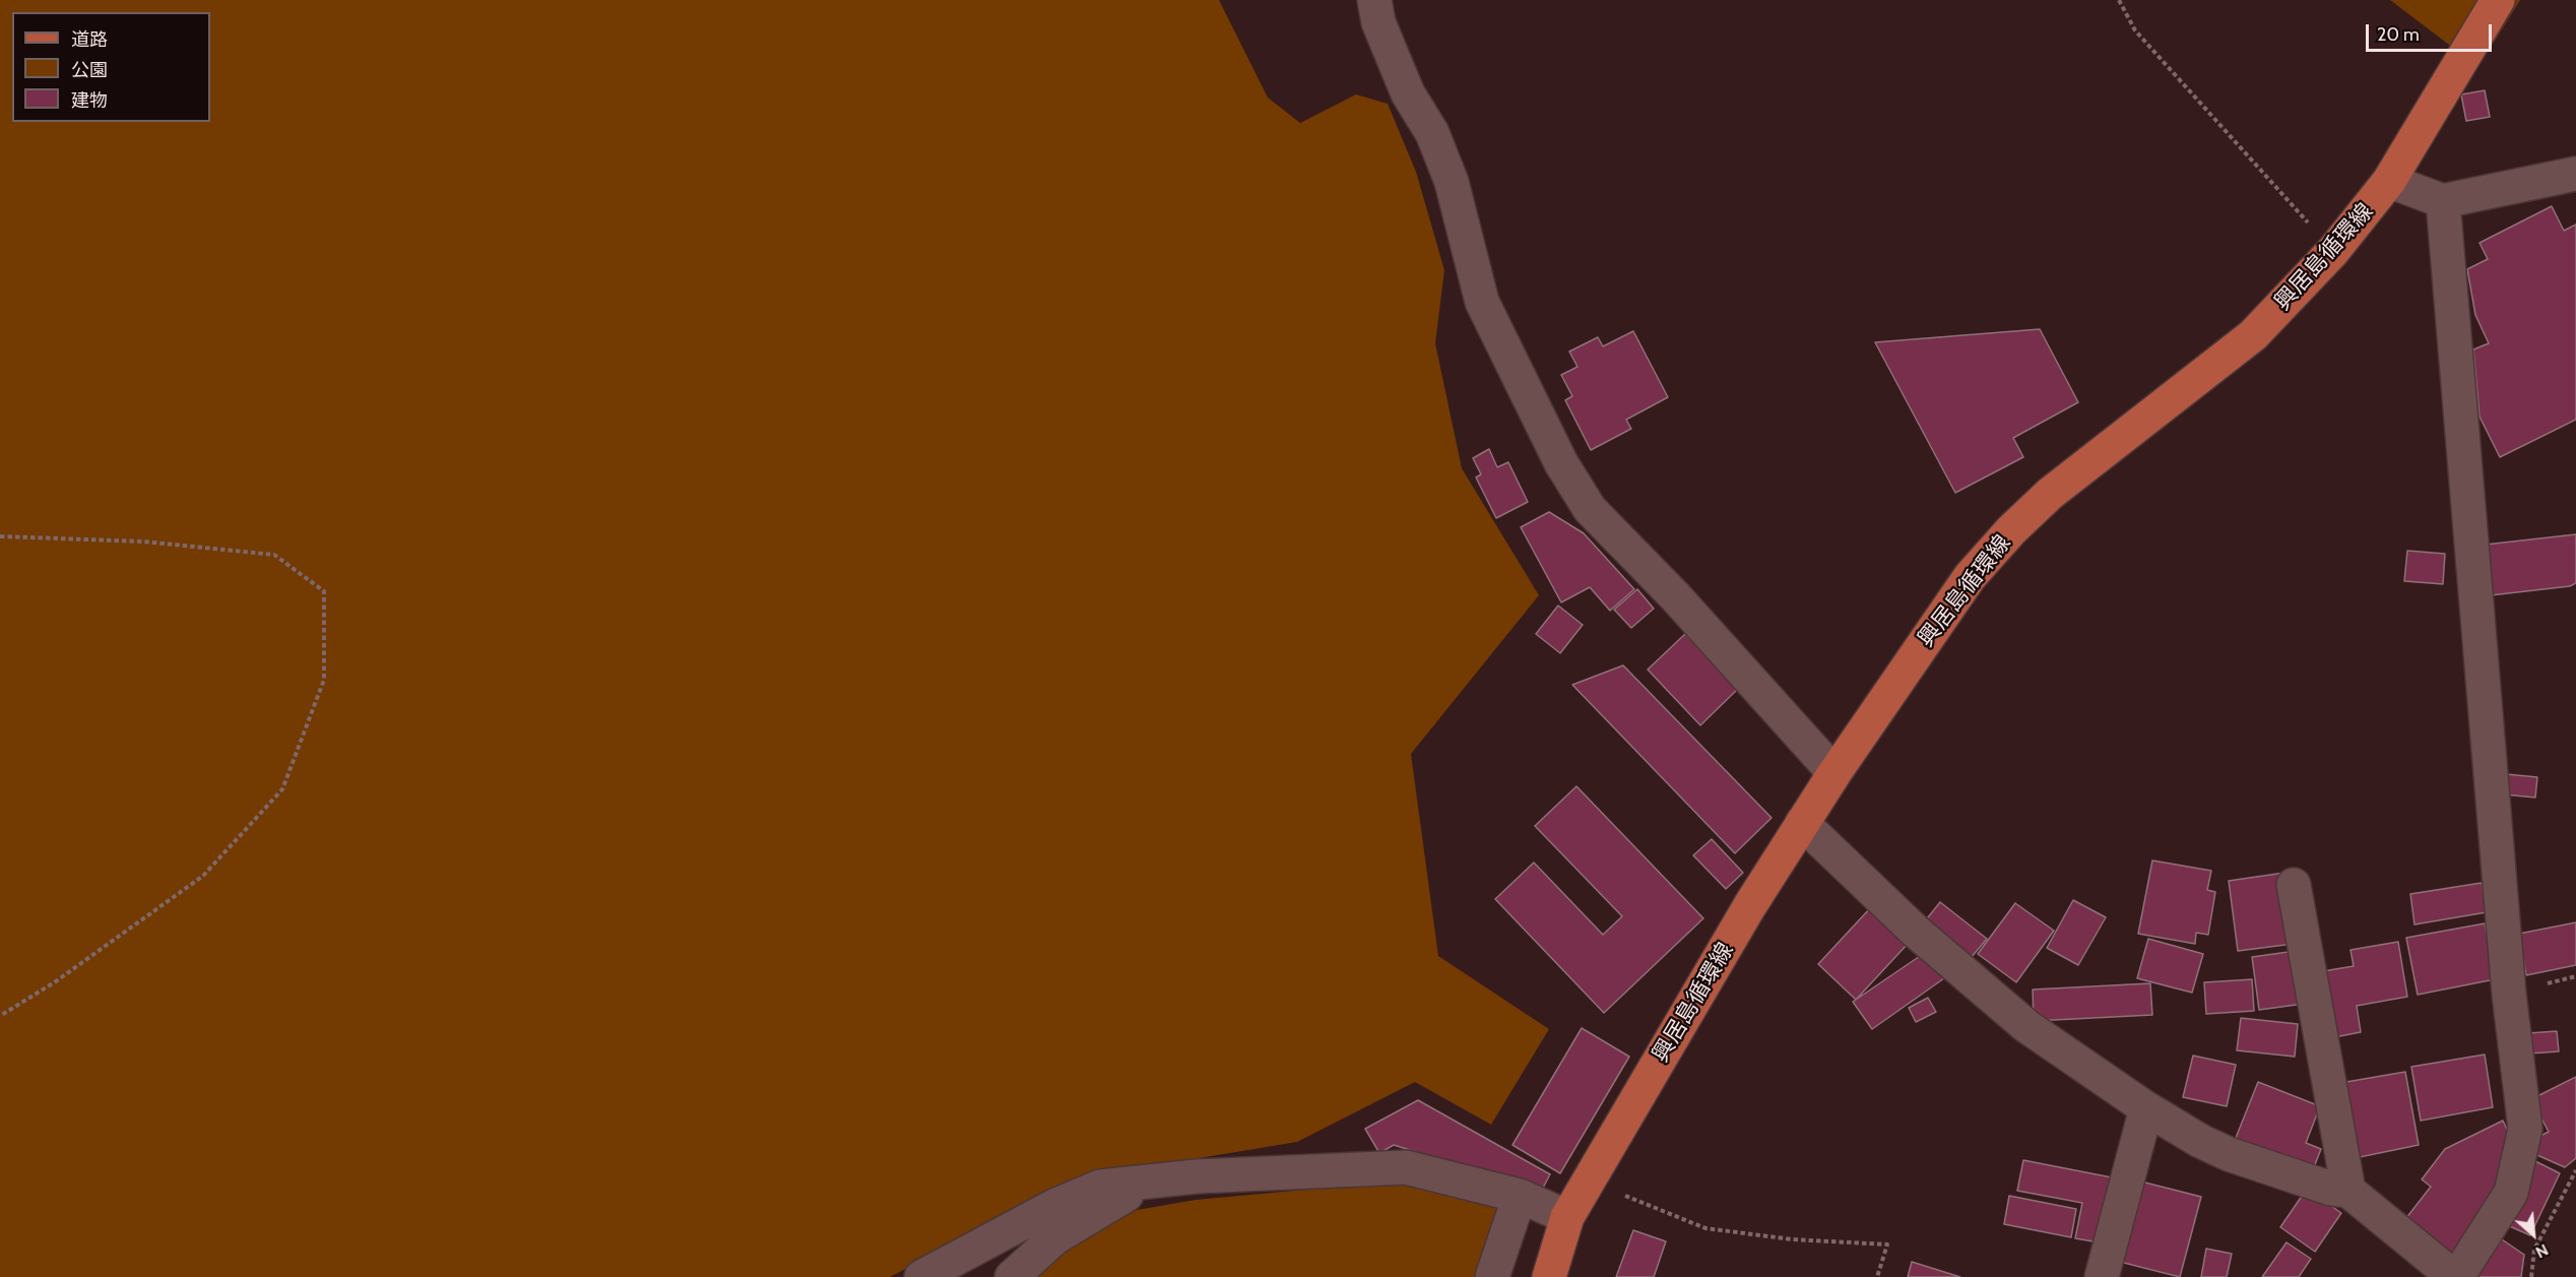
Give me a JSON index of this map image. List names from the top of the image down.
{
  "streets": {
    "main road": ["興居島循環線"]
  },
  "legend": ["道路", "公園", "建物"],
  "scale_bar": "20 m",
  "north": "bottom right"
}
